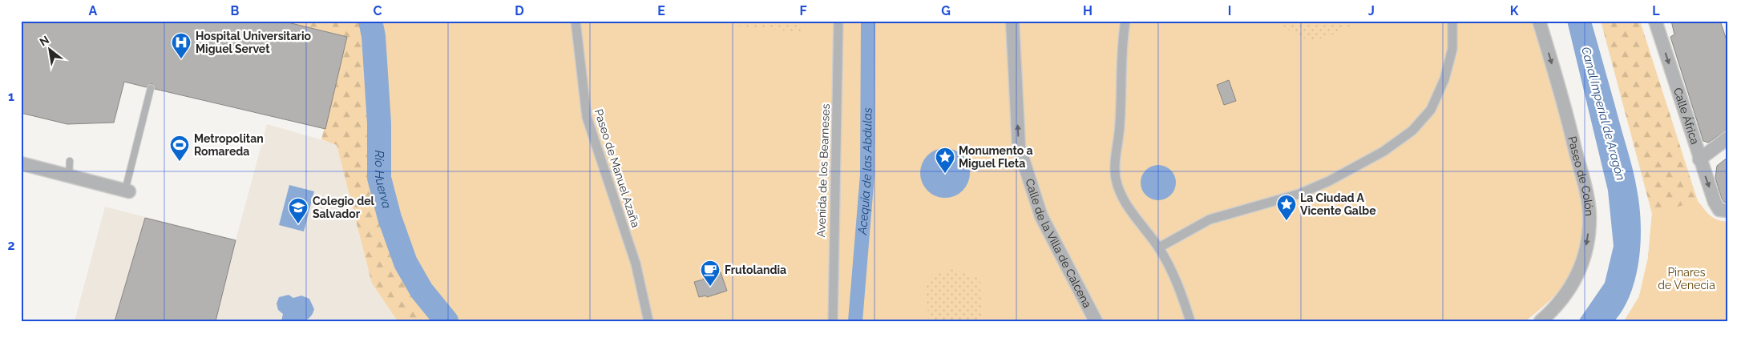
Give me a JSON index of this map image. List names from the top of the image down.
{
  "streets": {
    "street": [
      "Calle África",
      "Paseo de Manuel Azaña",
      "Avenida de los Bearneses",
      "Paseo de Colón",
      "Calle de la Villa de Calcena"
    ]
  },
  "one_way": ["Calle África", "Paseo de Colón"],
  "water": ["Canal Imperial de Aragón", "Acequia de las Abdulas", "Río Huerva"],
  "parks": ["Pinares de Venecia"],
  "places": {
    "hospital": ["Hospital Universitario Miguel Servet"],
    "sports": ["Metropolitan Romareda"],
    "place": ["Monumento a Miguel Fleta", "La Ciudad A Vicente Galbe"],
    "school or university": ["Colegio del Salvador"],
    "cafe": ["Frutolandia"]
  },
  "north": "top left",
  "grid": {
    "columns": [
      "A",
      "B",
      "C",
      "D",
      "E",
      "F",
      "G",
      "H",
      "I",
      "J",
      "K",
      "L"
    ],
    "rows": ["1", "2"]
  }
}
